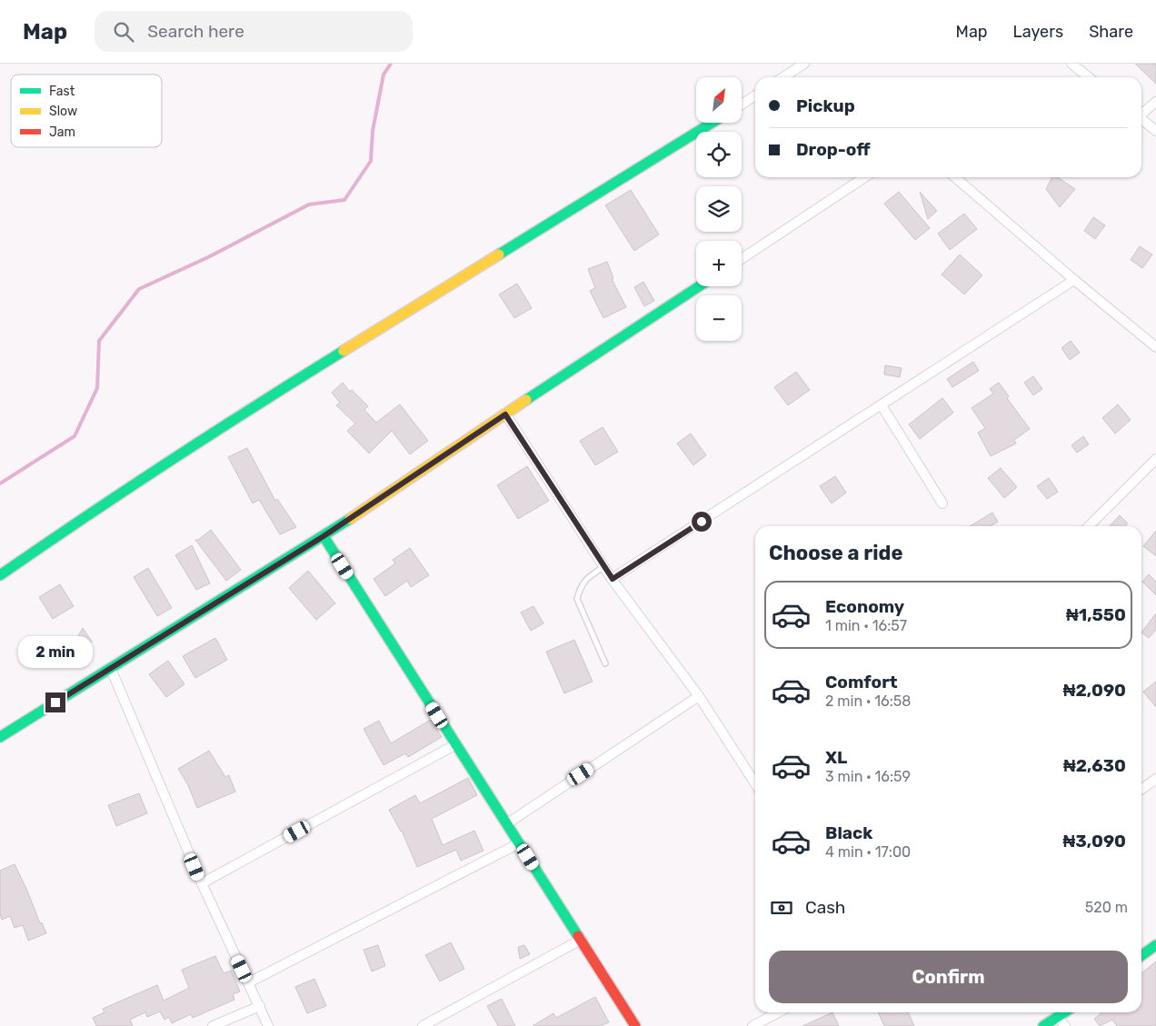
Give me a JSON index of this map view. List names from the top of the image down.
{
  "legend": ["Fast", "Slow", "Jam"],
  "north": "top right",
  "page": {
    "header": "Map",
    "search": "Search here",
    "nav": ["Map", "Layers", "Share"],
    "map_buttons": ["+", "−"],
    "banner": ["Pickup", "Drop-off"],
    "heading": "Choose a ride",
    "list": [
      {
        "name": "Economy",
        "note": "1 min · 16:57",
        "value": "₦1,550"
      },
      {
        "name": "Comfort",
        "note": "2 min · 16:58",
        "value": "₦2,090"
      },
      {
        "name": "XL",
        "note": "3 min · 16:59",
        "value": "₦2,630"
      },
      {
        "name": "Black",
        "note": "4 min · 17:00",
        "value": "₦3,090"
      }
    ],
    "bubble": "2 min",
    "pay": ["Cash", "520 m"],
    "buttons": "Confirm"
  }
}
